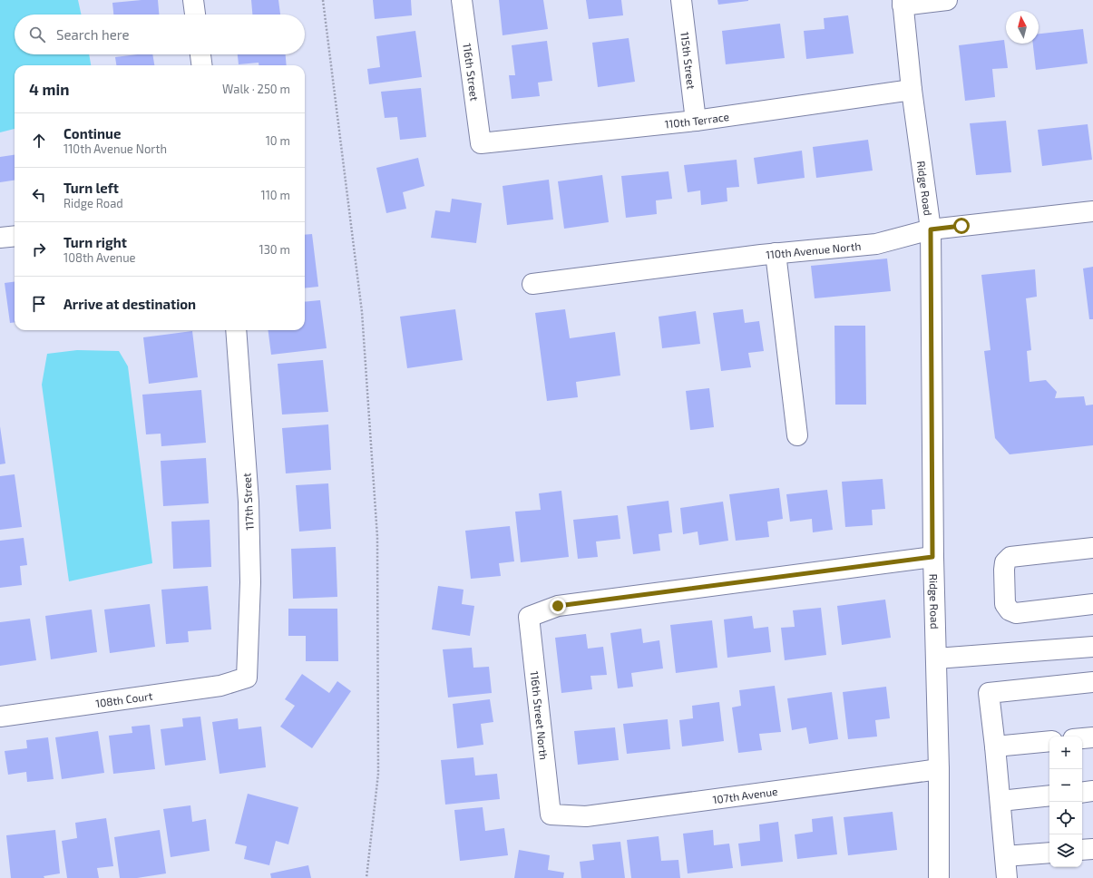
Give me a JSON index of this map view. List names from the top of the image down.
{
  "streets": {
    "street": [
      "115th Street",
      "116th Street",
      "110th Terrace",
      "Ridge Road",
      "110th Avenue North",
      "117th Street",
      "108th Court",
      "116th Street North",
      "107th Avenue"
    ]
  },
  "crossings": [
    ["115th Street", "110th Terrace"],
    ["116th Street", "110th Terrace"],
    ["110th Terrace", "Ridge Road"],
    ["Ridge Road", "110th Avenue North"],
    ["Ridge Road", "116th Street North"],
    ["Ridge Road", "107th Avenue"],
    ["117th Street", "108th Court"],
    ["116th Street North", "107th Avenue"]
  ],
  "north": "top",
  "page": {
    "search": "Search here",
    "heading": ["4 min", "Walk · 250 m"],
    "list": [
      ["Continue", "110th Avenue North", "10 m"],
      ["Turn left", "Ridge Road", "110 m"],
      ["Turn right", "108th Avenue", "130 m"],
      "Arrive at destination"
    ],
    "map_buttons": ["+", "−"]
  }
}
